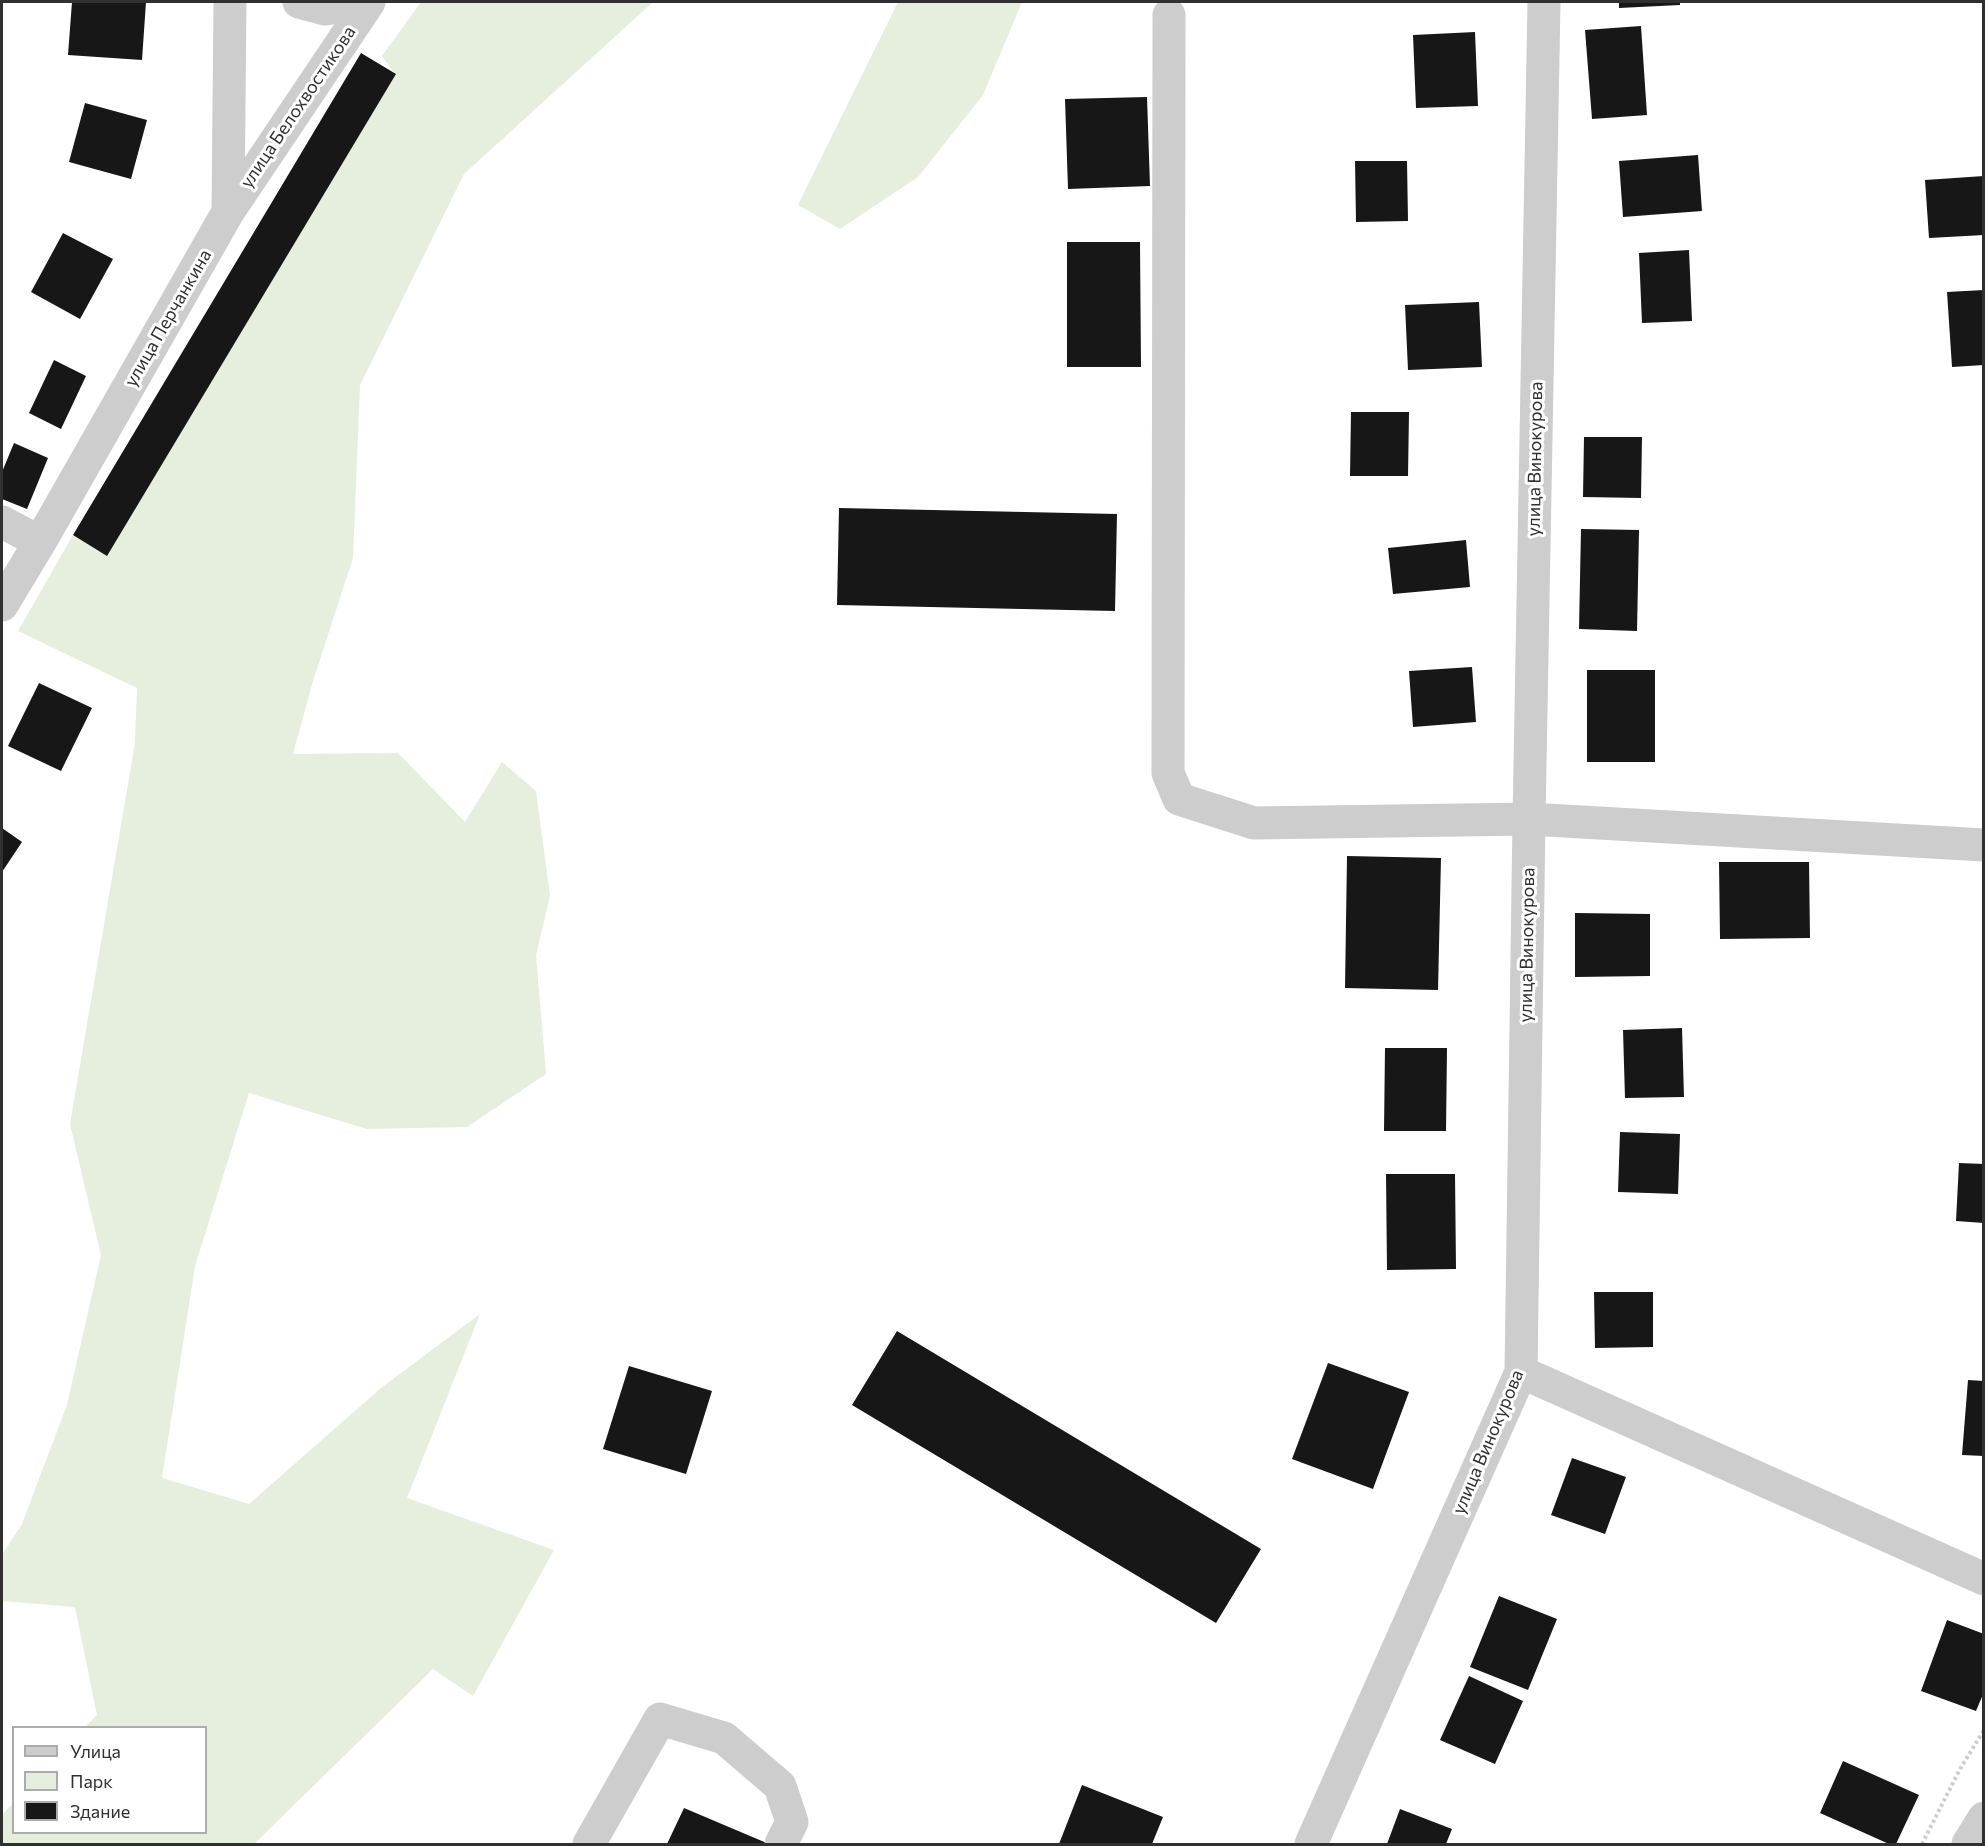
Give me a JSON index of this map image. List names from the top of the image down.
{
  "streets": {
    "street": ["улица Белохвостикова", "улица Перчанкина", "улица Винокурова"]
  },
  "crossings": [
    ["улица Белохвостикова", "улица Перчанкина"]
  ],
  "legend": ["Улица", "Парк", "Здание"]
}
